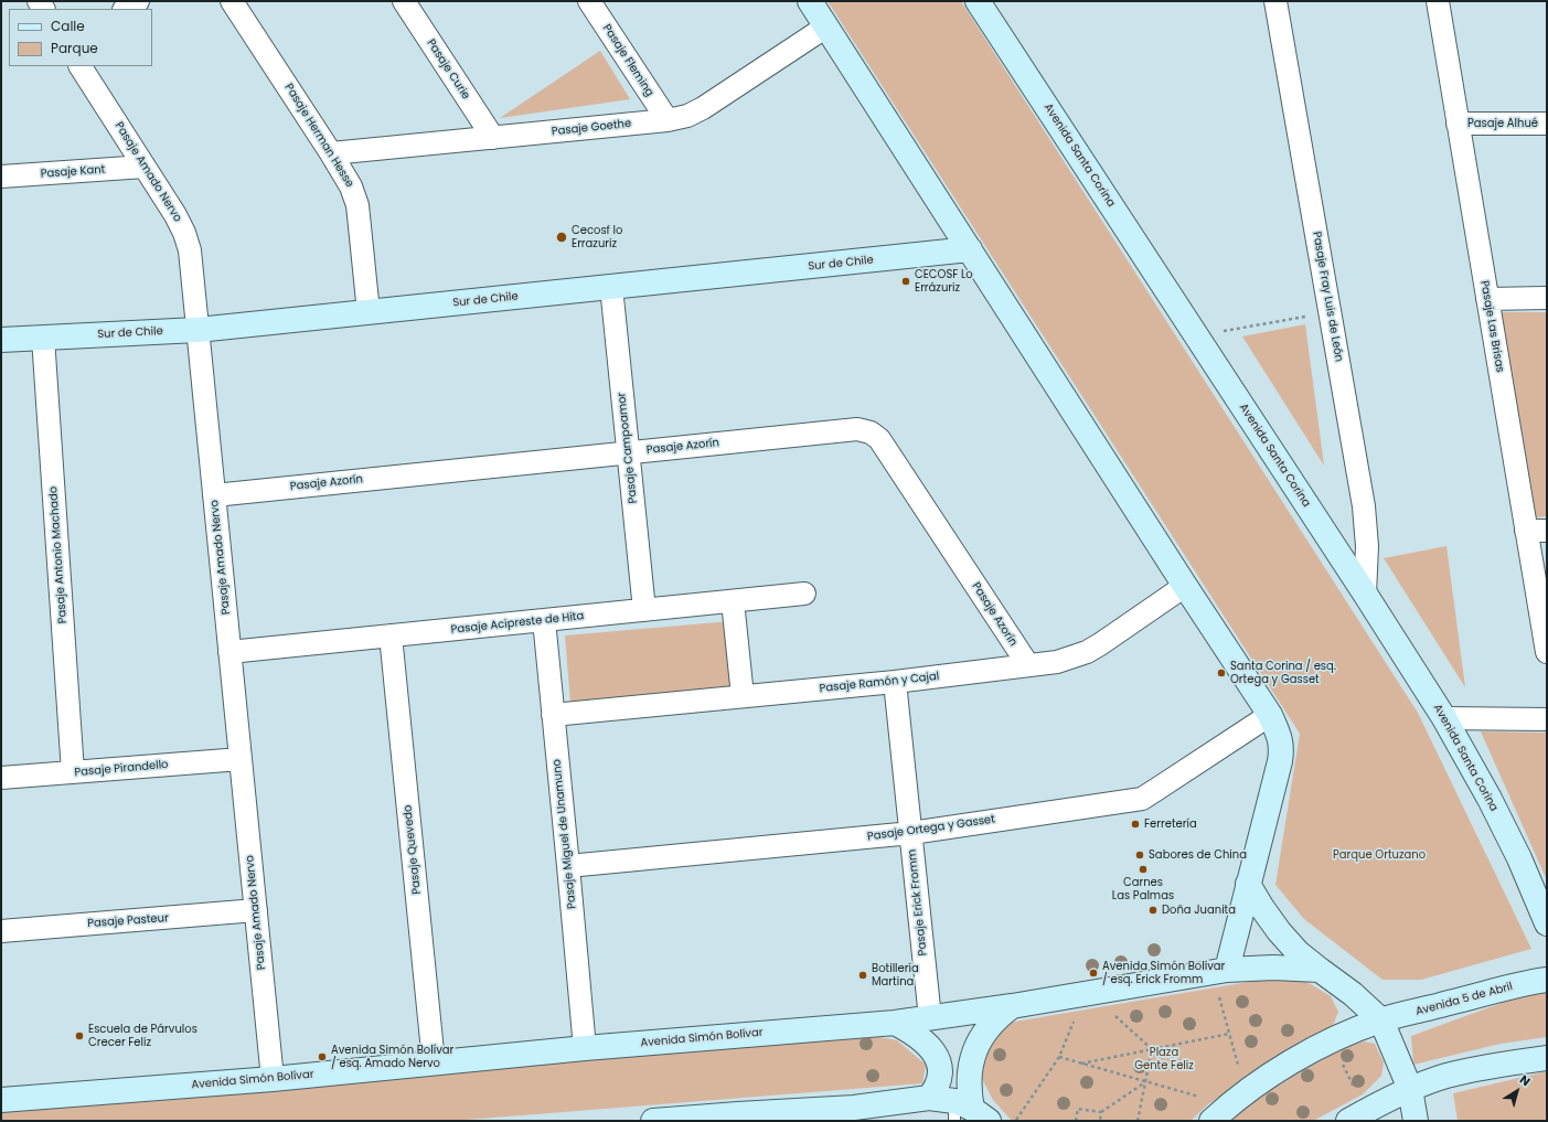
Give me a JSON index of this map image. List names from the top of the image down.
{
  "streets": {
    "main road": [
      "Avenida Santa Corina",
      "Sur de Chile",
      "Avenida 5 de Abril",
      "Avenida Simón Bolívar"
    ],
    "street": [
      "Pasaje Fleming",
      "Pasaje Curie",
      "Pasaje Alhué",
      "Pasaje Goethe",
      "Pasaje Herman Hesse",
      "Pasaje Kant",
      "Pasaje Amado Nervo",
      "Pasaje Fray Luis de León",
      "Pasaje Las Brisas",
      "Pasaje Azorín",
      "Pasaje Campoamor",
      "Pasaje Antonio Machado",
      "Pasaje Acipreste de Hita",
      "Pasaje Ramón y Cajal",
      "Pasaje Pirandello",
      "Pasaje Ortega y Gasset",
      "Pasaje Miguel de Unamuno",
      "Pasaje Quevedo",
      "Pasaje Erick Fromm",
      "Pasaje Pasteur"
    ]
  },
  "crossings": [
    ["Pasaje Fleming", "Pasaje Goethe"],
    ["Pasaje Curie", "Pasaje Goethe"],
    ["Pasaje Alhué", "Pasaje Las Brisas"],
    ["Pasaje Goethe", "Pasaje Herman Hesse"],
    ["Pasaje Herman Hesse", "Sur de Chile"],
    ["Avenida Santa Corina", "Pasaje Fray Luis de León"],
    ["Pasaje Kant", "Pasaje Amado Nervo"],
    ["Pasaje Amado Nervo", "Sur de Chile"],
    ["Pasaje Amado Nervo", "Pasaje Azorín"],
    ["Pasaje Amado Nervo", "Pasaje Acipreste de Hita"],
    ["Pasaje Amado Nervo", "Pasaje Pirandello"],
    ["Pasaje Amado Nervo", "Pasaje Pasteur"],
    ["Pasaje Amado Nervo", "Avenida Simón Bolívar"],
    ["Sur de Chile", "Pasaje Campoamor"],
    ["Sur de Chile", "Pasaje Antonio Machado"],
    ["Pasaje Azorín", "Pasaje Campoamor"],
    ["Pasaje Azorín", "Pasaje Ramón y Cajal"],
    ["Pasaje Campoamor", "Pasaje Acipreste de Hita"],
    ["Pasaje Antonio Machado", "Pasaje Pirandello"],
    ["Pasaje Acipreste de Hita", "Pasaje Miguel de Unamuno"],
    ["Pasaje Acipreste de Hita", "Pasaje Quevedo"],
    ["Pasaje Ramón y Cajal", "Pasaje Miguel de Unamuno"],
    ["Pasaje Ramón y Cajal", "Pasaje Erick Fromm"],
    ["Pasaje Ortega y Gasset", "Pasaje Miguel de Unamuno"],
    ["Pasaje Ortega y Gasset", "Pasaje Erick Fromm"],
    ["Pasaje Miguel de Unamuno", "Avenida Simón Bolívar"],
    ["Pasaje Quevedo", "Avenida Simón Bolívar"],
    ["Pasaje Erick Fromm", "Avenida Simón Bolívar"]
  ],
  "parks": ["Parque Ortuzano", "Plaza Gente Feliz"],
  "places": [
    "Cecosf lo Errazuriz",
    "CECOSF Lo Errázuriz",
    "Santa Corina / esq. Ortega y Gasset",
    "Ferretería",
    "Sabores de China",
    "Carnes Las Palmas",
    "Doña Juanita",
    "Avenida Simón Bolívar / esq. Erick Fromm",
    "Botillería Martina",
    "Escuela de Párvulos Crecer Feliz",
    "Avenida Simón Bolívar / esq. Amado Nervo"
  ],
  "legend": ["Calle", "Parque"],
  "north": "top right"
}
